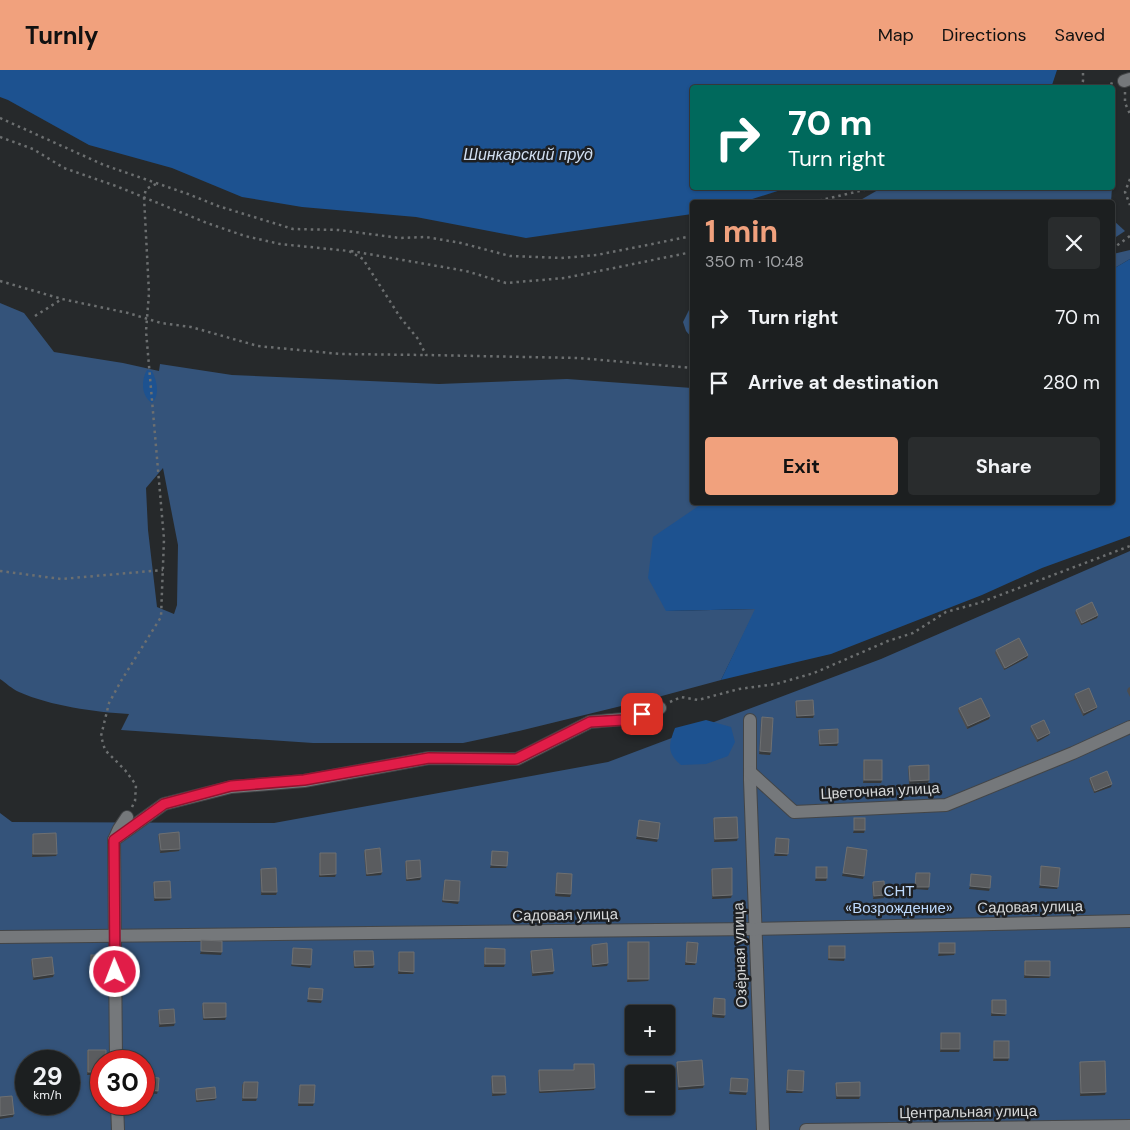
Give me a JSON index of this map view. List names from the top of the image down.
{
  "streets": {
    "street": [
      "Цветочная улица",
      "Садовая улица",
      "Озёрная улица",
      "Центральная улица"
    ]
  },
  "crossings": [
    ["Цветочная улица", "Озёрная улица"],
    ["Садовая улица", "Озёрная улица"]
  ],
  "water": ["Шинкарский пруд"],
  "parks": ["СНТ «Возрождение»"],
  "page": {
    "header": "Turnly",
    "nav": ["Map", "Directions", "Saved"],
    "turn": ["70 m", "Turn right"],
    "heading": ["1 min", "350 m · 10:48"],
    "list": [
      {
        "name": "Turn right",
        "value": "70 m"
      },
      {
        "name": "Arrive at destination",
        "value": "280 m"
      }
    ],
    "buttons": ["Exit", "Share"],
    "map_buttons": ["+", "−"],
    "speed": "29 km/h",
    "limit": "30"
  }
}
